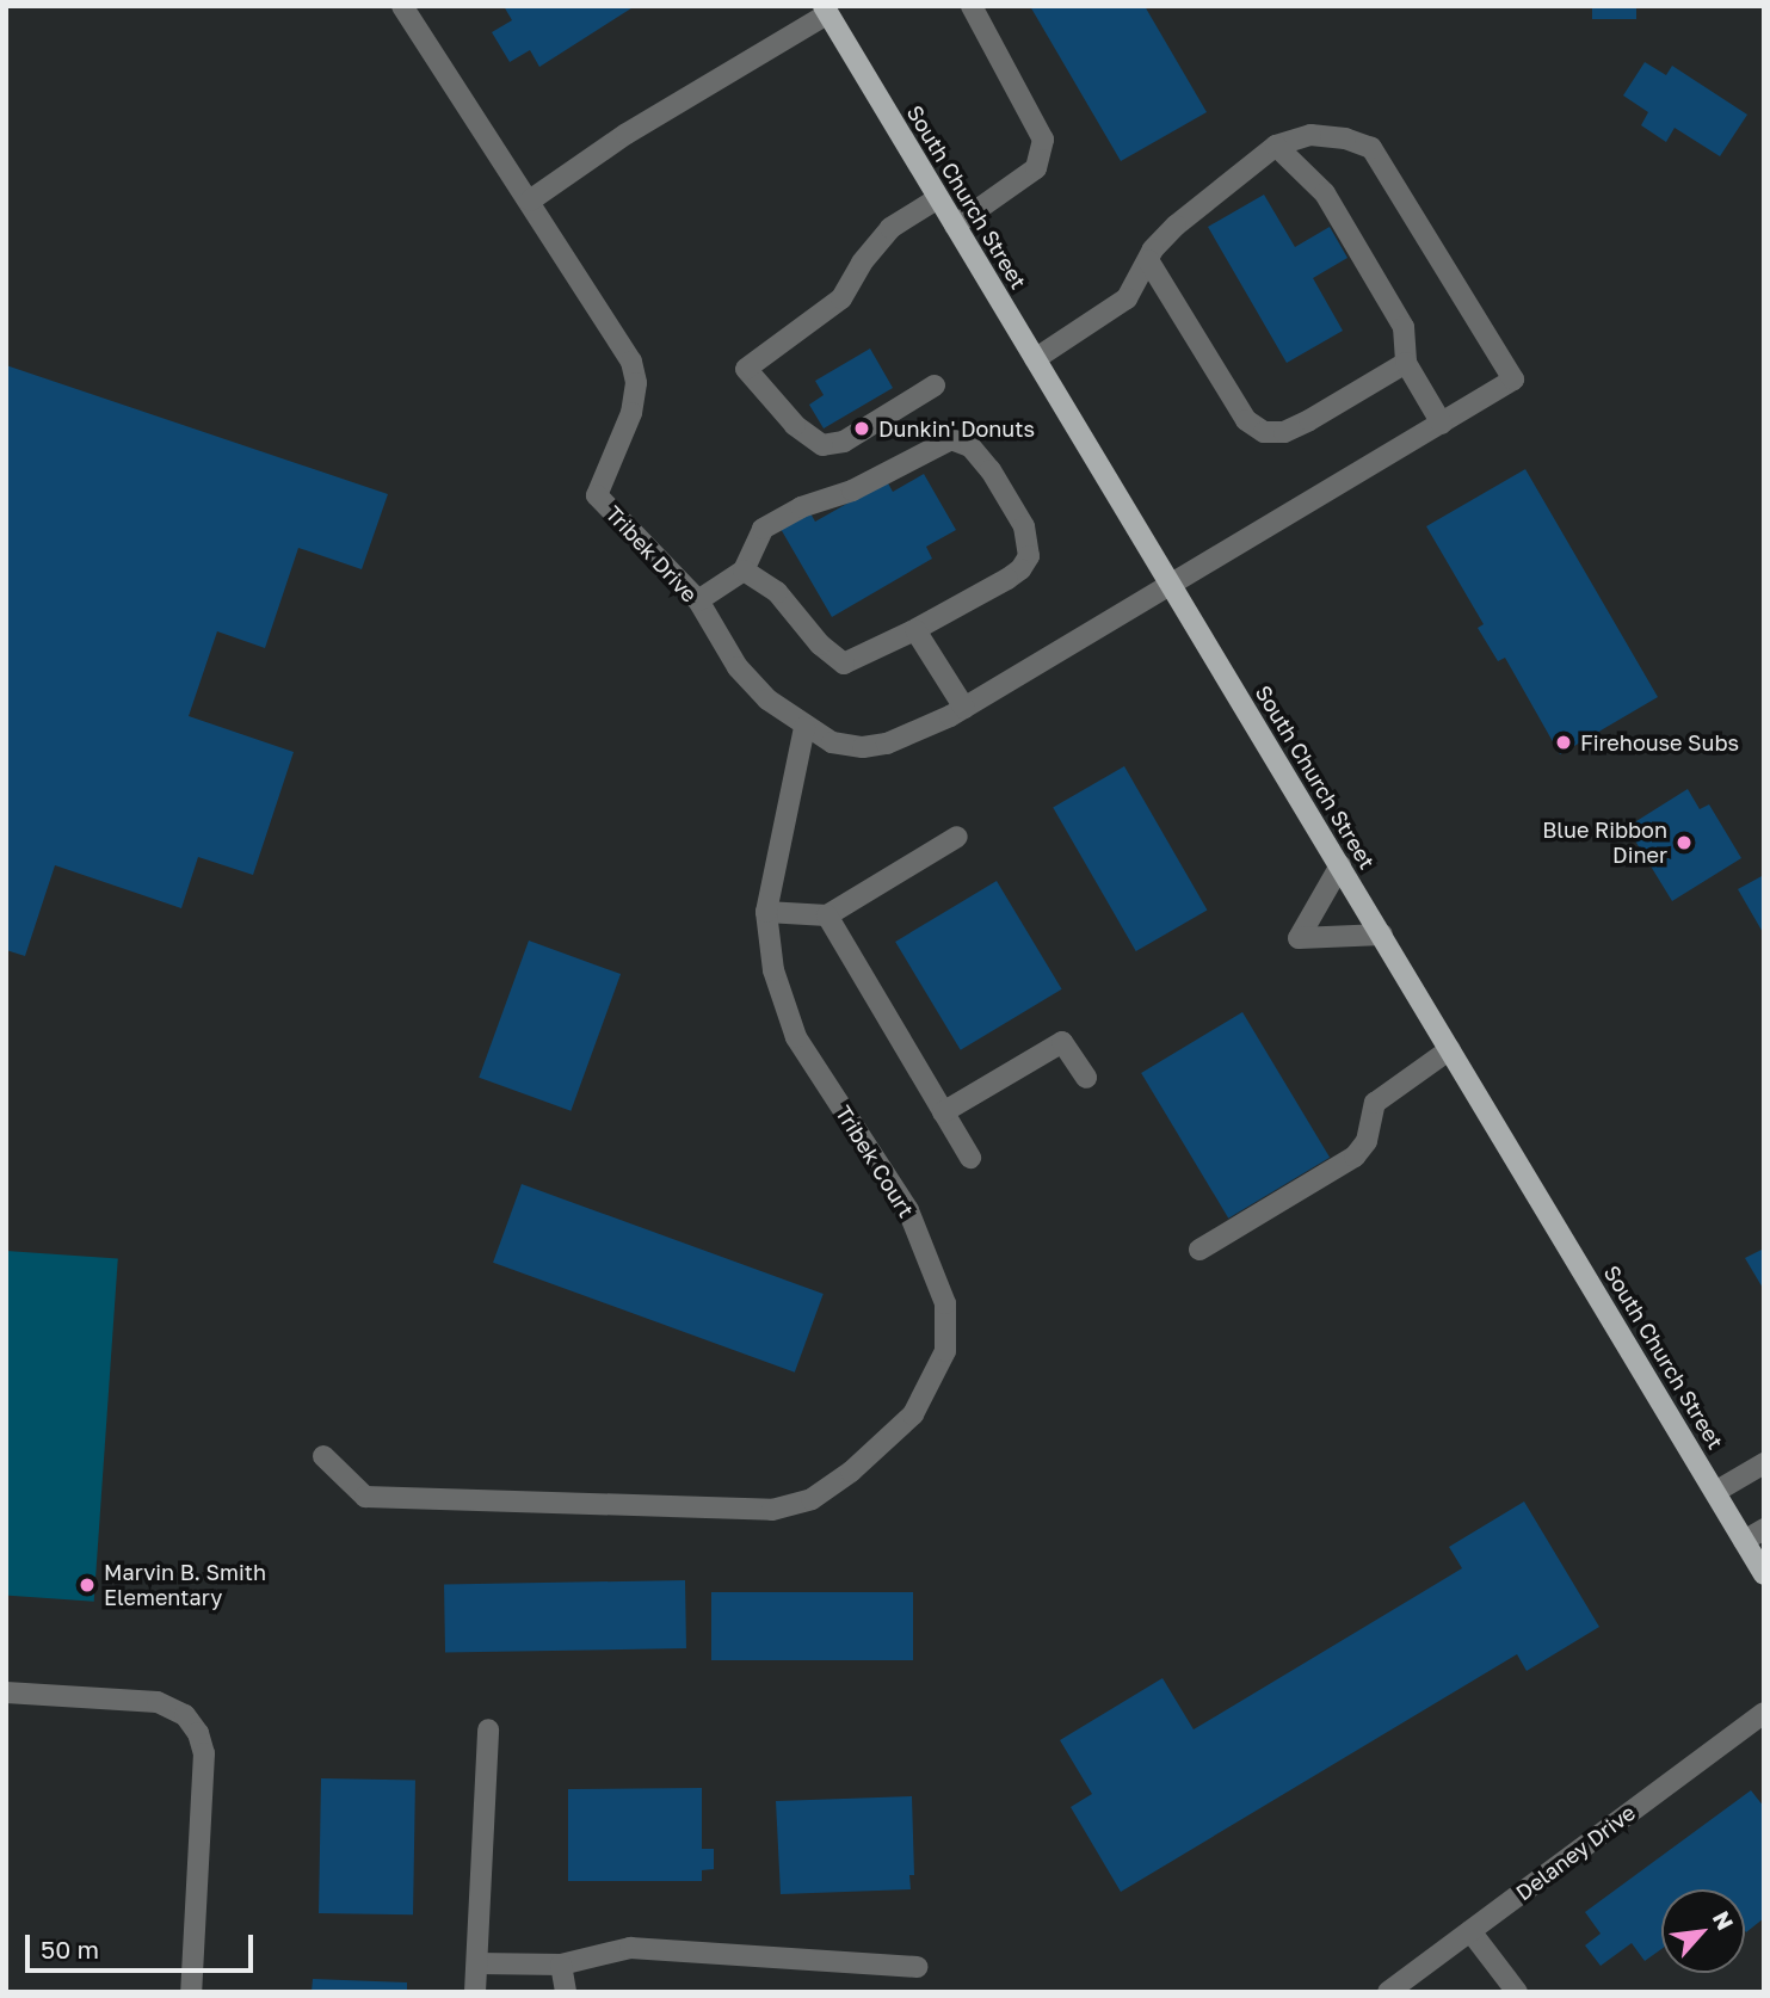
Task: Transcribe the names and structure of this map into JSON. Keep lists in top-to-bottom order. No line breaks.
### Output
{"streets":{"main road":["South Church Street"],"street":["Tribek Drive","Tribek Court","Delaney Drive"]},"crossings":[["South Church Street","Tribek Drive"],["Tribek Drive","Tribek Court"]],"places":["Dunkin' Donuts","Firehouse Subs","Blue Ribbon Diner","Marvin B. Smith Elementary"],"scale_bar":"50 m","north":"top right"}
